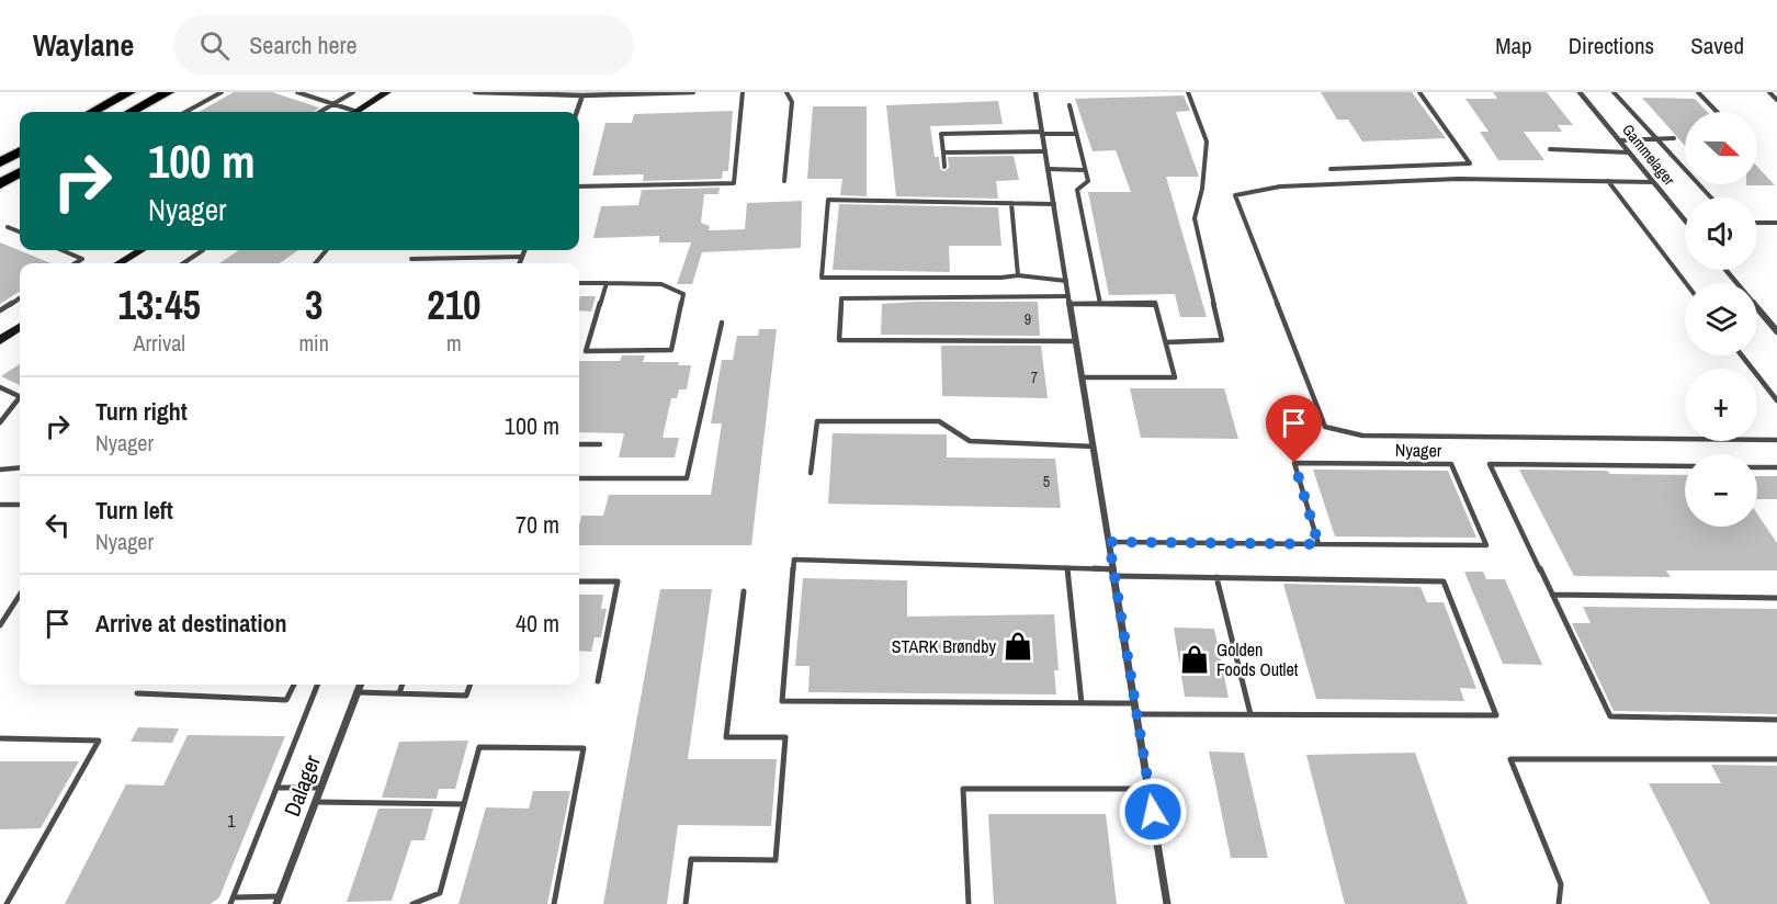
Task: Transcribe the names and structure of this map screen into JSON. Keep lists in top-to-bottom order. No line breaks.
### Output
{"streets":{"street":["Gammelager","Dalager"],"lane":["Nyager"]},"places":{"shop":["STARK Brøndby","Golden Foods Outlet"]},"house_numbers":["9","7","5","1"],"north":"right","page":{"header":"Waylane","search":"Search here","nav":["Map","Directions","Saved"],"map_buttons":["+","−"],"turn":["100 m","Nyager"],"eta":["13:45","Arrival","3","min","210","m"],"list":[{"name":"Turn right","note":"Nyager","value":"100 m"},{"name":"Turn left","note":"Nyager","value":"70 m"},{"name":"Arrive at destination","value":"40 m"}]}}
